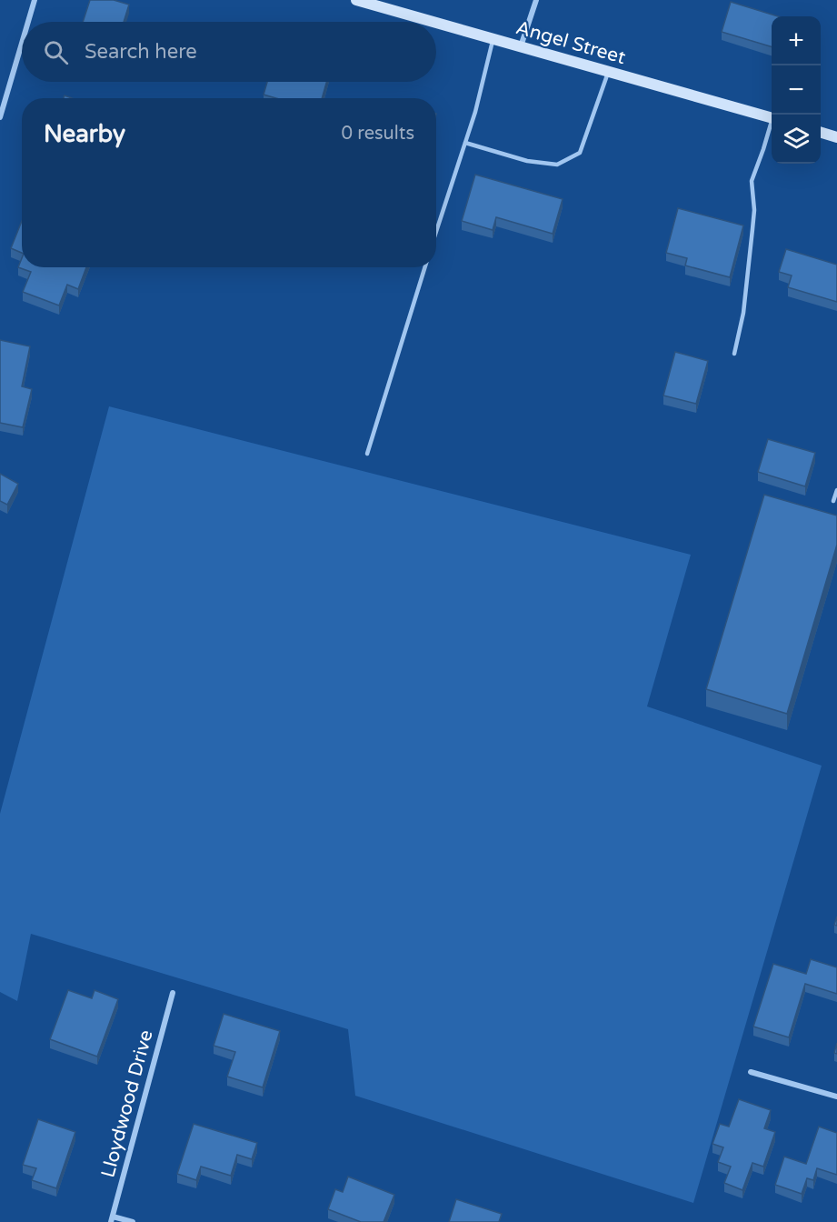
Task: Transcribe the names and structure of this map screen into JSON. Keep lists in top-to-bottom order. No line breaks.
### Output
{"streets":{"main road":["Angel Street"],"street":["Lloydwood Drive"]},"page":{"map_buttons":["+","−"],"search":"Search here","heading":["Nearby","0 results"]}}
